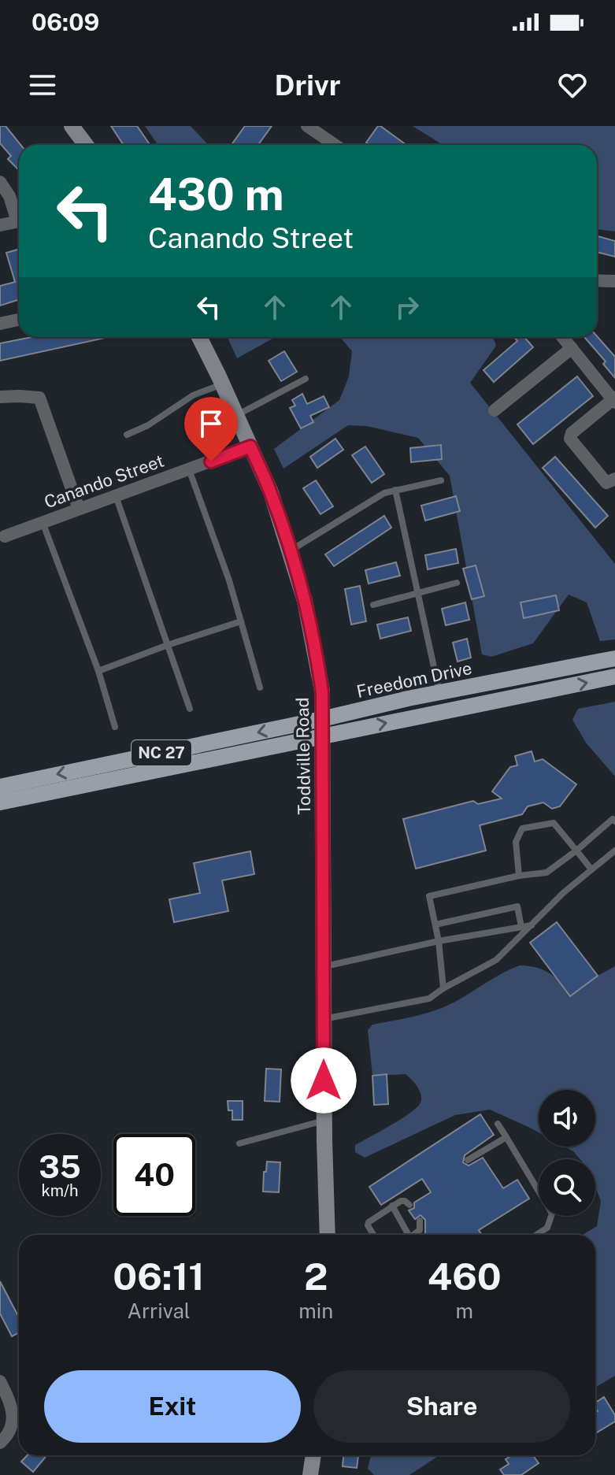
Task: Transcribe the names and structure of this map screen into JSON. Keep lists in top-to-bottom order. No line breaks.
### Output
{"streets":{"main road":["Freedom Drive","NC 27"],"street":["Canando Street","Toddville Road"]},"crossings":[["Canando Street","Toddville Road"],["Freedom Drive","Toddville Road"]],"page":{"status":"06:09","header":"Drivr","turn":["430 m","Canando Street"],"speed":"35 km/h","limit":"40","eta":["06:11","Arrival","2","min","460","m"],"buttons":["Exit","Share"]}}
